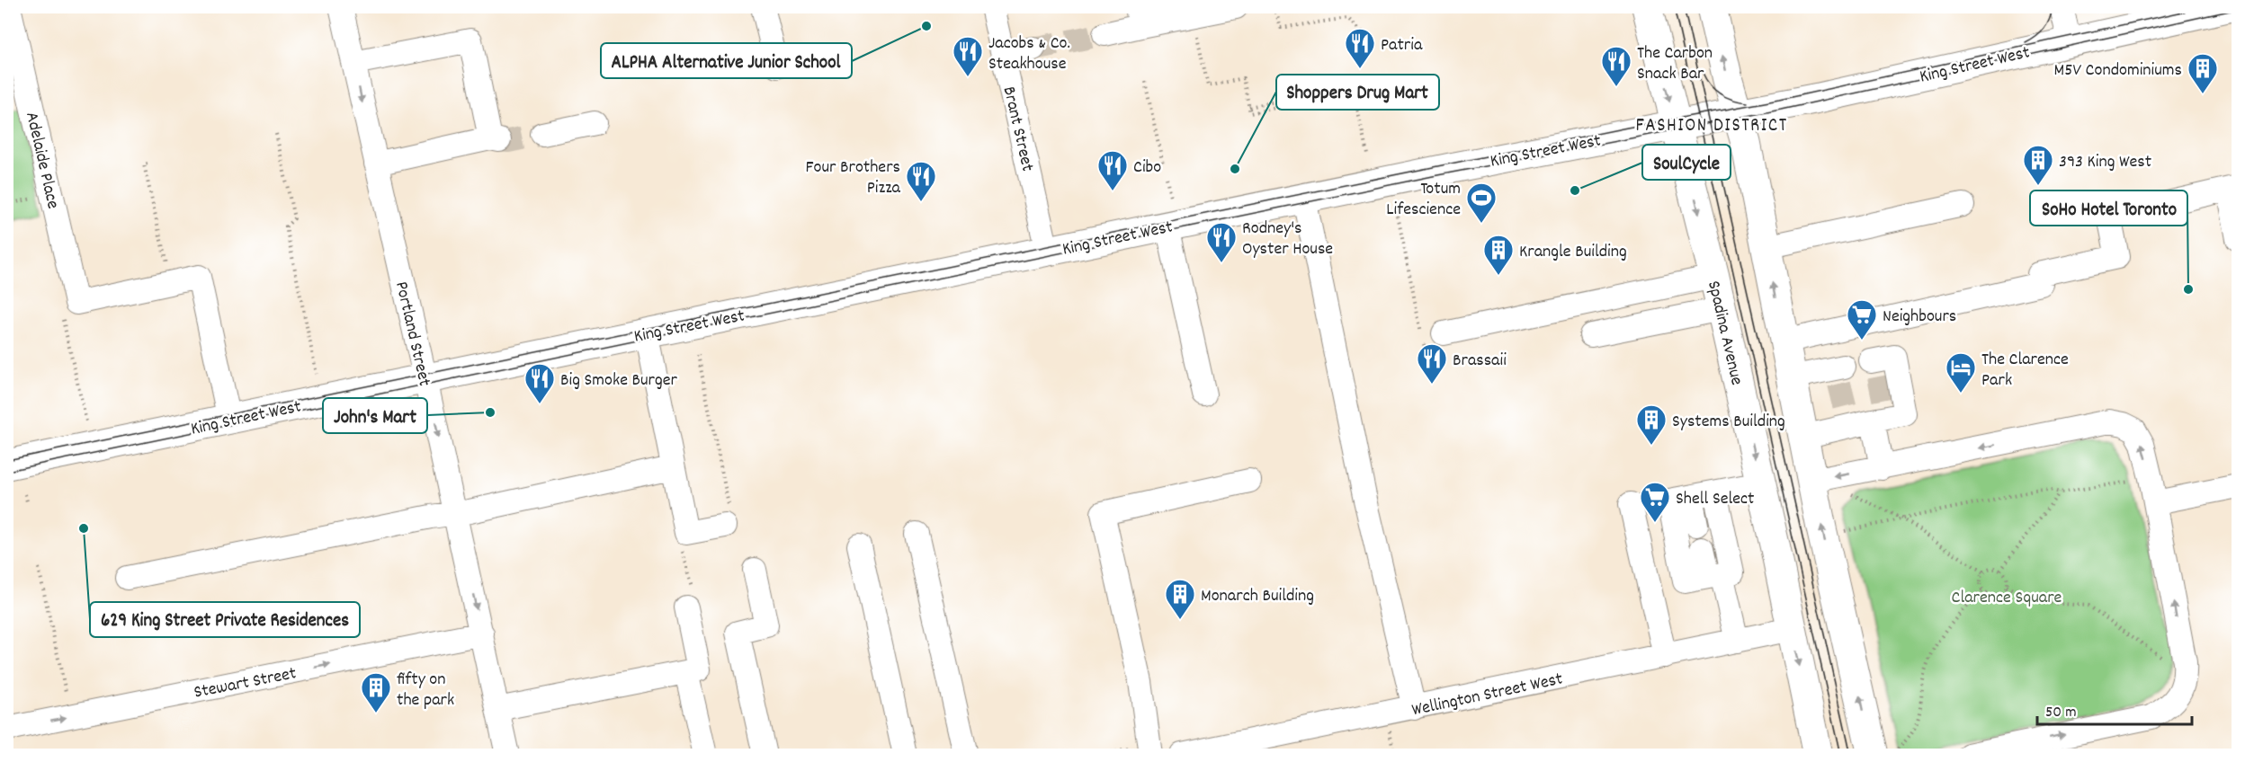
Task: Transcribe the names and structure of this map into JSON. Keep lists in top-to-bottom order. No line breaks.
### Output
{"streets":{"main road":["King Street West","Spadina Avenue"],"street":["Brant Street","Adelaide Place","Portland Street","Stewart Street","Wellington Street West"]},"crossings":[["King Street West","Brant Street"],["King Street West","Spadina Avenue"],["King Street West","Portland Street"],["Spadina Avenue","Wellington Street West"],["Portland Street","Stewart Street"]],"one_way":["Portland Street"],"districts":["FASHION DISTRICT"],"parks":["Clarence Square"],"places":{"other":["ALPHA Alternative Junior School","Shoppers Drug Mart","SoulCycle","SoHo Hotel Toronto","John's Mart","629 King Street Private Residences"],"restaurant":["Patria","Jacobs & Co. Steakhouse","The Carbon Snack Bar","Cibo","Four Brothers Pizza","Rodney's Oyster House","Brassaii","Big Smoke Burger"],"building":["M5V Condominiums","393 King West","Krangle Building","Systems Building","Monarch Building","fifty on the park"],"sports":["Totum Lifescience"],"supermarket":["Neighbours","Shell Select"],"hotel":["The Clarence Park"]},"scale_bar":"50 m"}
